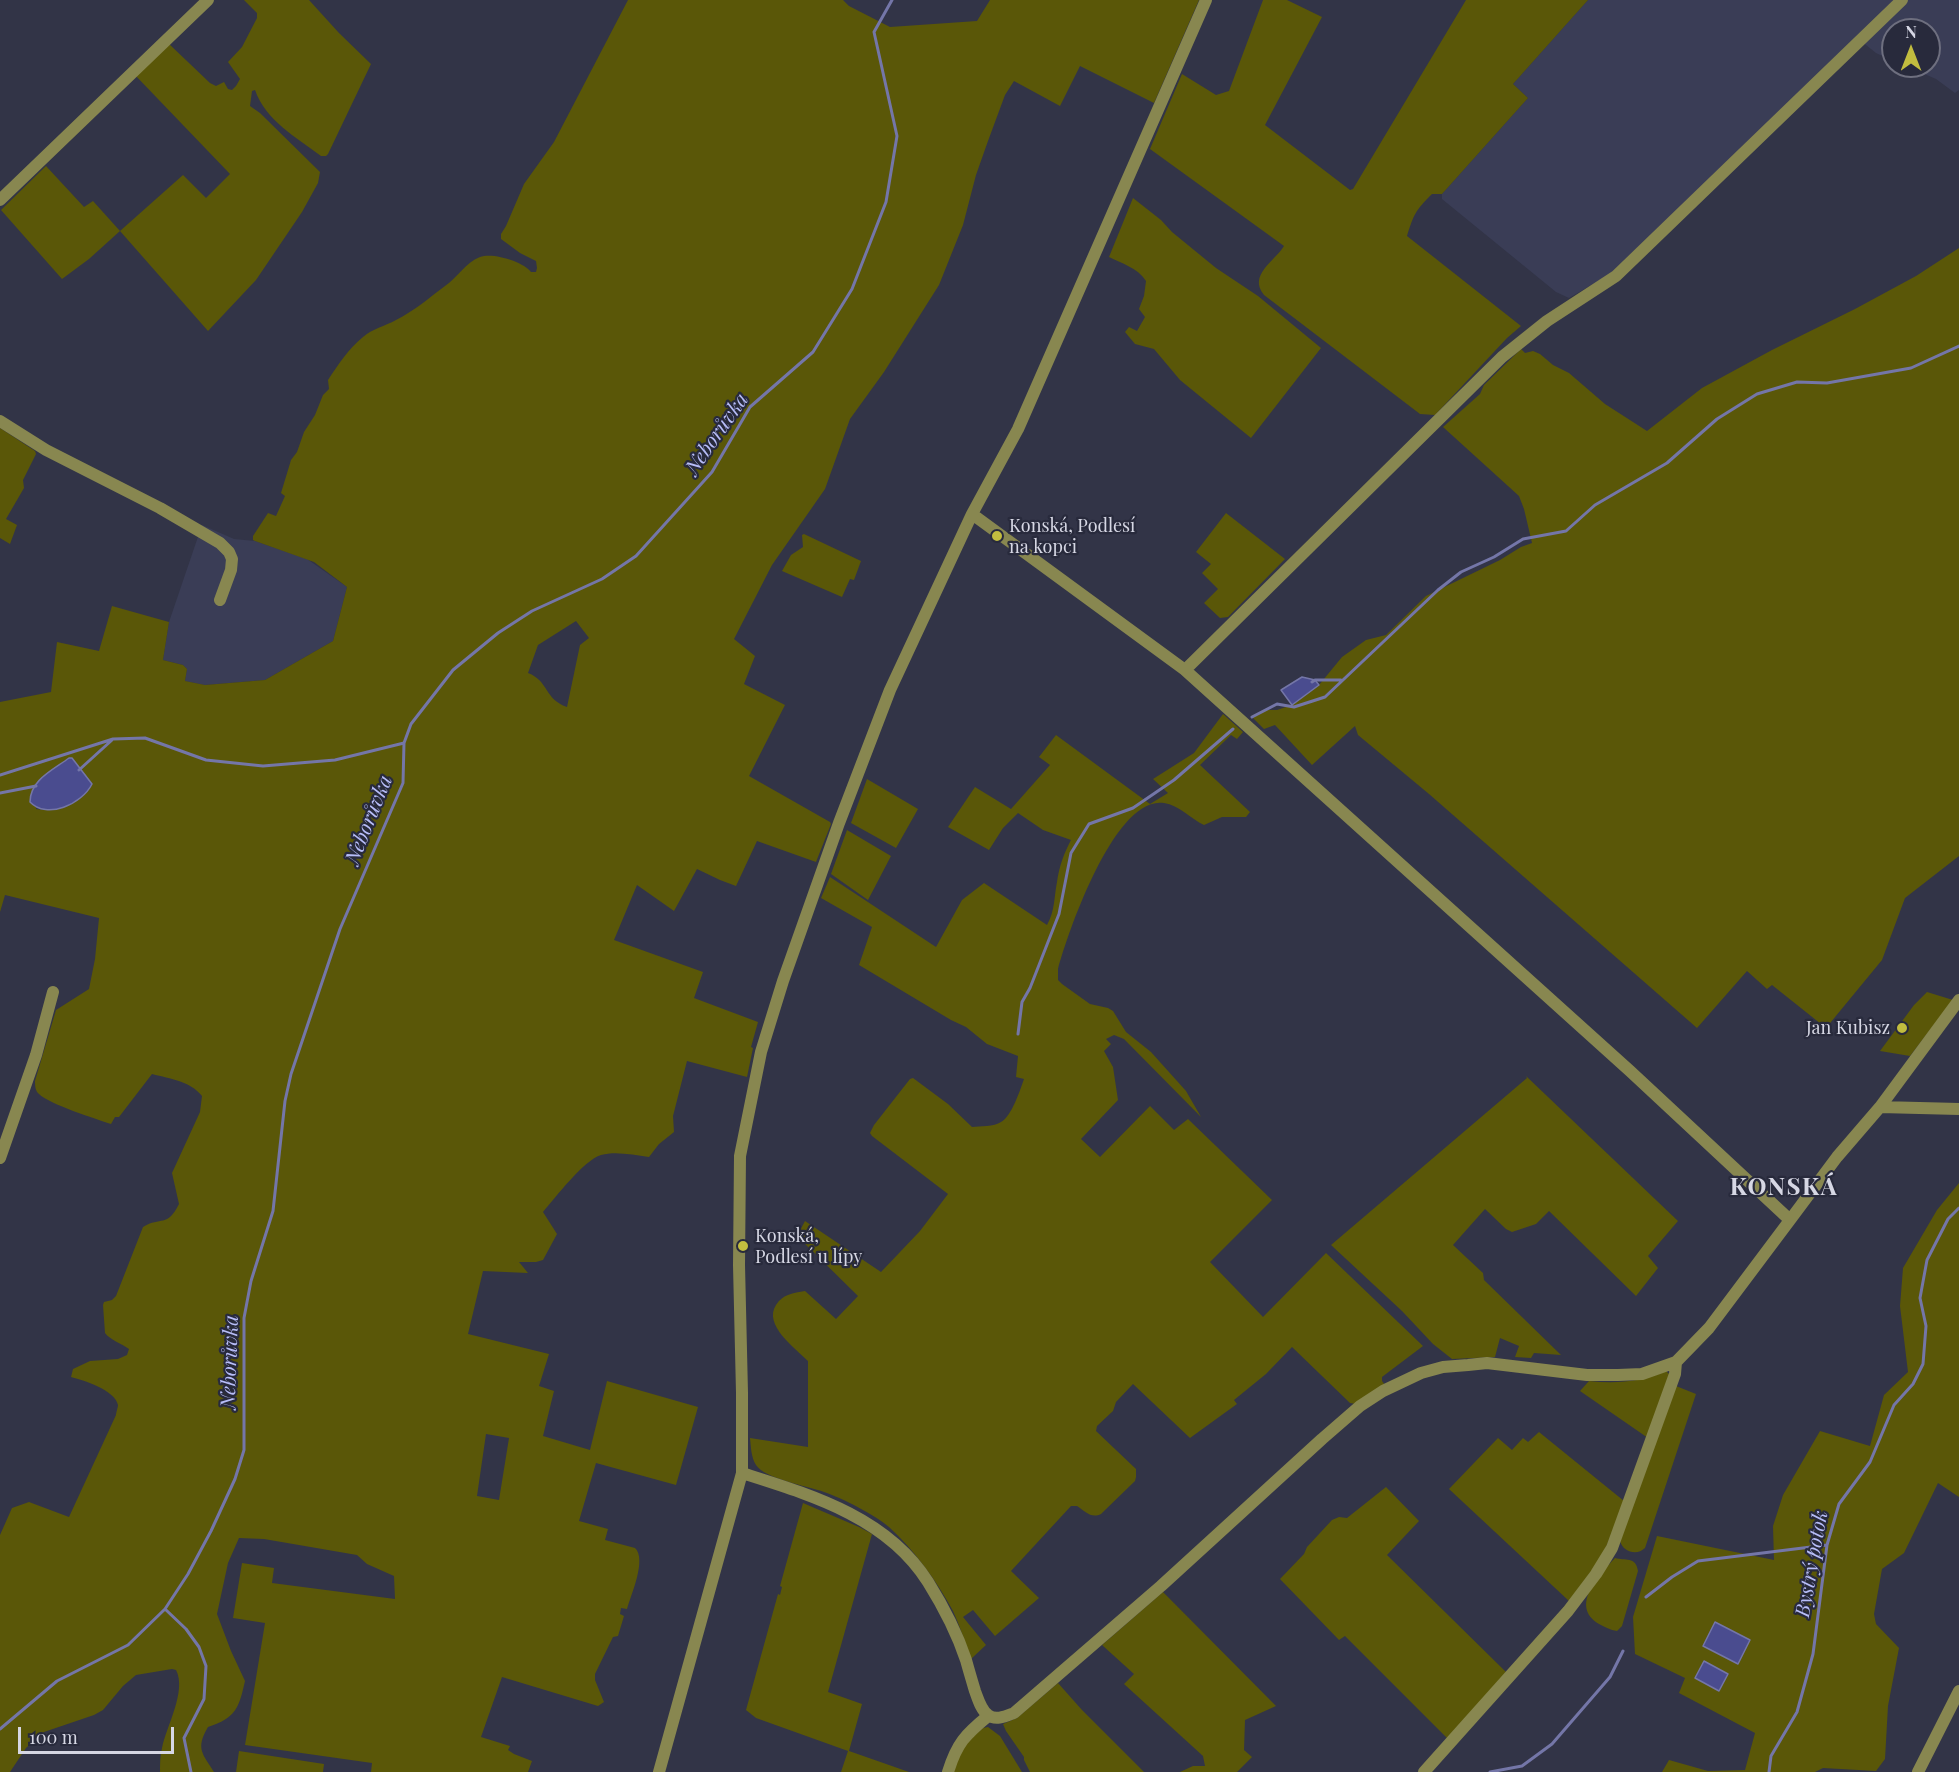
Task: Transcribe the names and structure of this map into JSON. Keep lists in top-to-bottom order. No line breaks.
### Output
{"districts":["KONSKÁ"],"water":["Neborůvka","Bystrý potok"],"places":["Konská, Podlesí na kopci","Jan Kubisz","Konská, Podlesí u lípy"],"scale_bar":"100 m","north":"top"}
